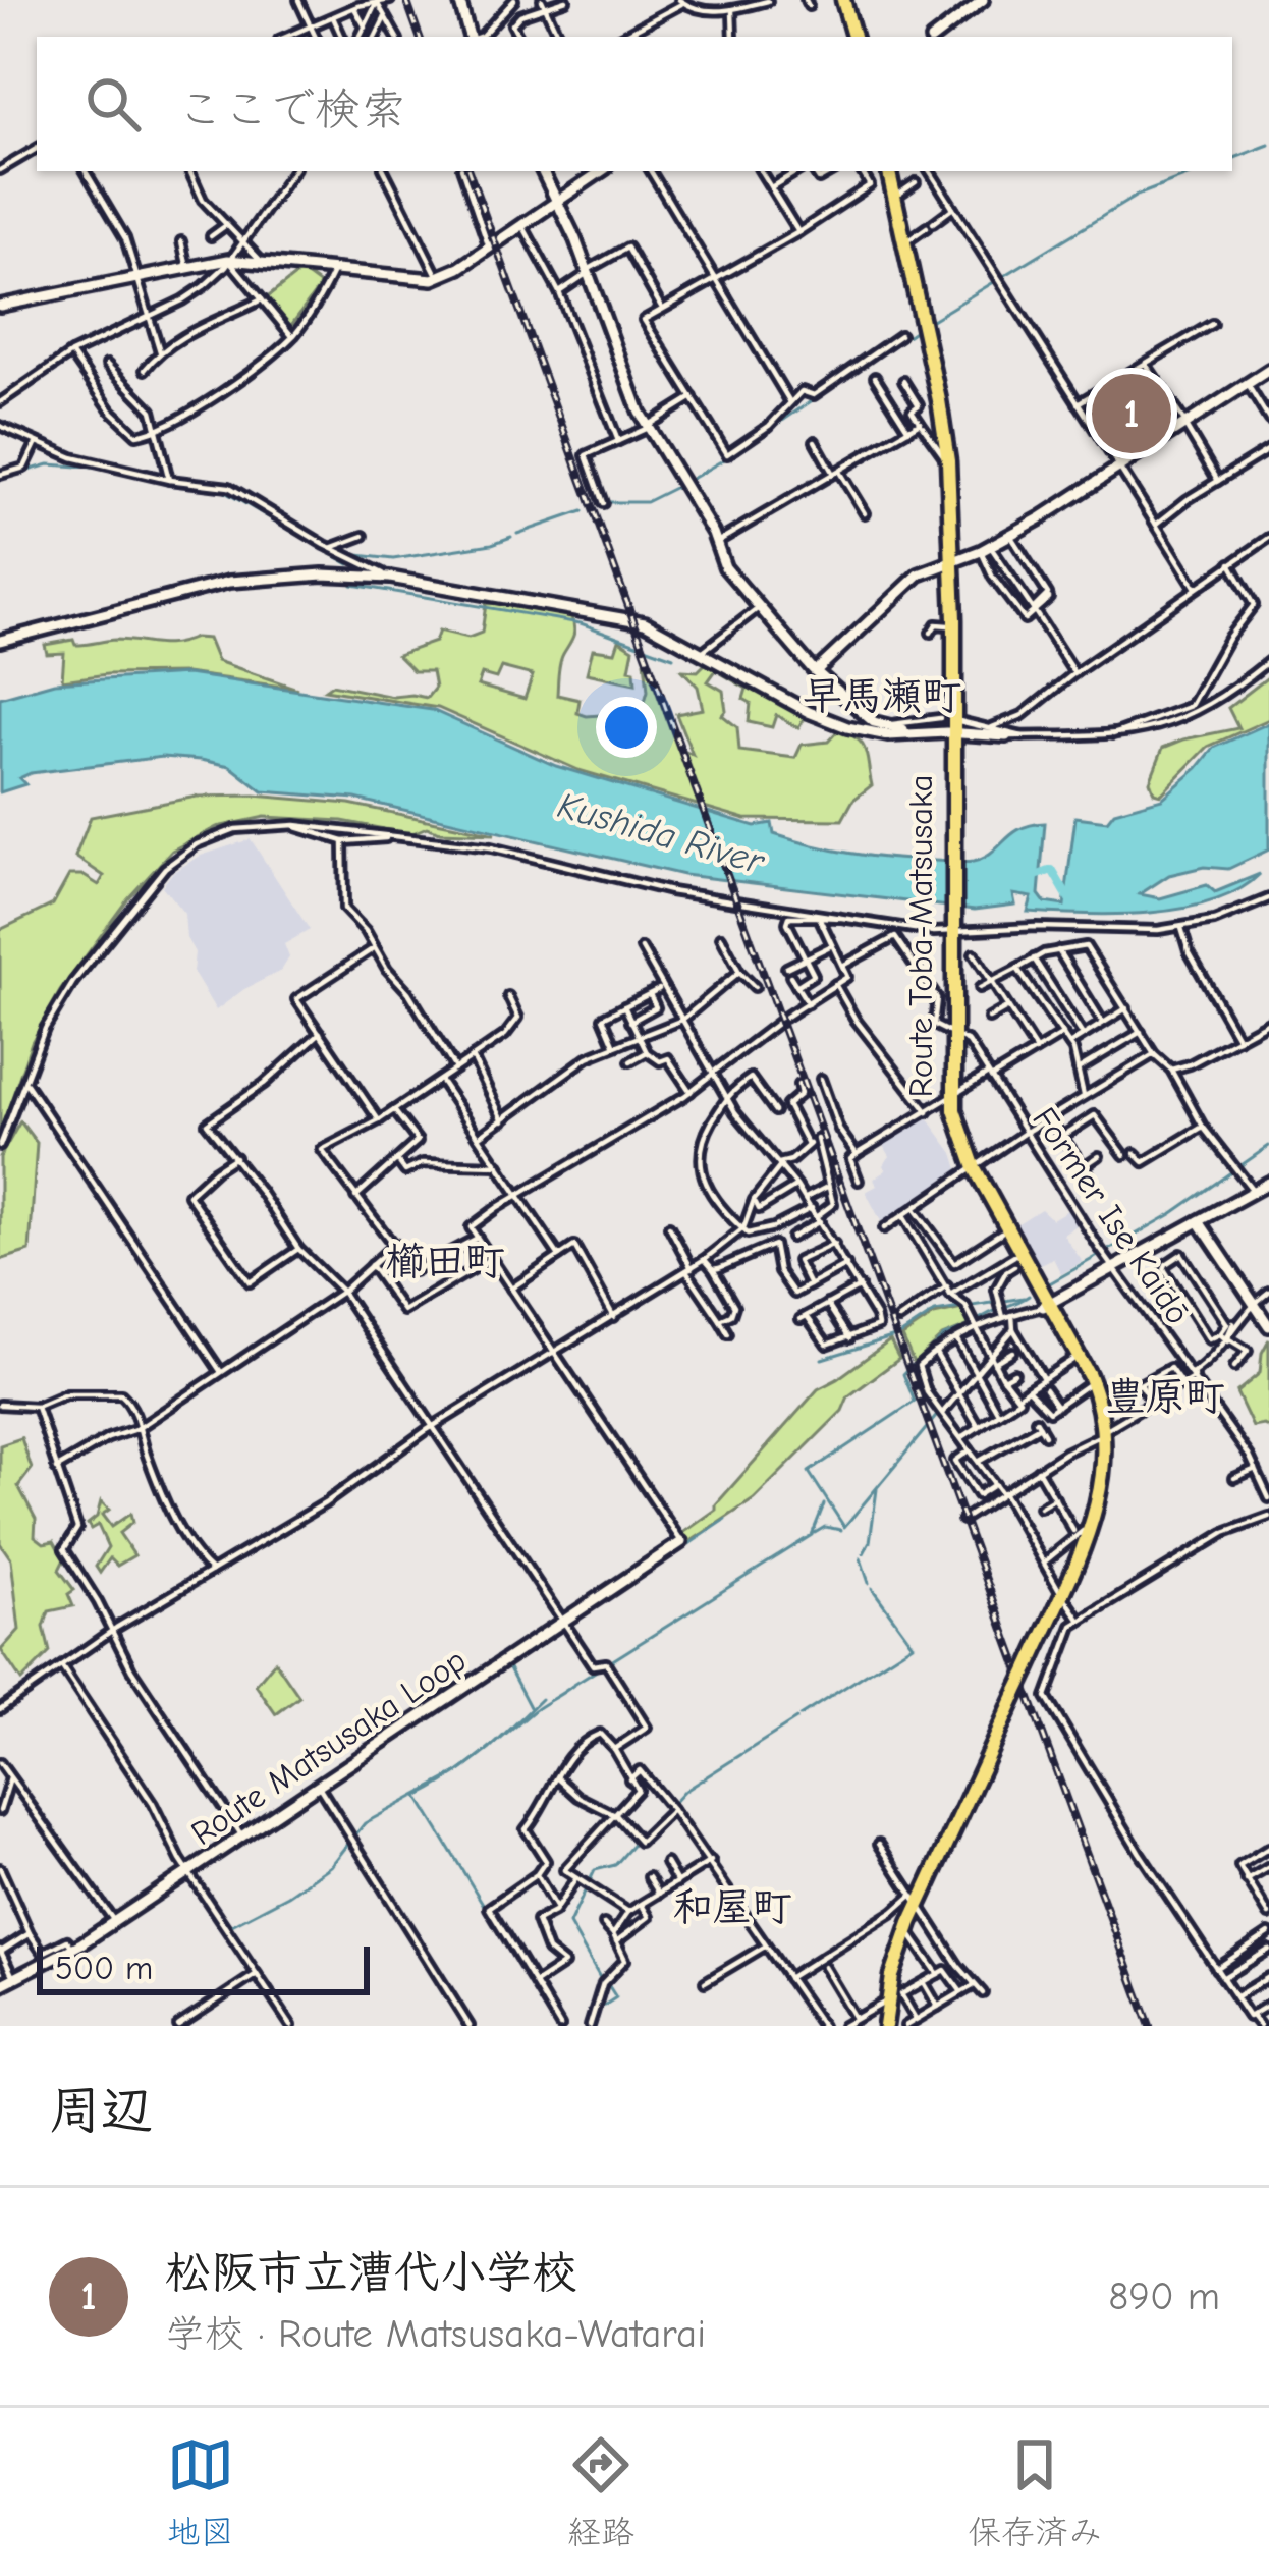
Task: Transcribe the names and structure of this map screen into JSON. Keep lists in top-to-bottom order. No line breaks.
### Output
{"streets":{"main road":["Route Toba-Matsusaka","Route Matsusaka Loop"],"street":["Former Ise Kaidō"]},"crossings":[["Route Toba-Matsusaka","Former Ise Kaidō"]],"districts":["早馬瀬町","櫛田町","豊原町","和屋町"],"water":["Kushida River"],"scale_bar":"500 m","page":{"search":"ここで検索","pins":"1","scale":"500 m","heading":"周辺","list":[{"mark":"1","name":"松阪市立漕代小学校","note":"学校 · Route Matsusaka-Watarai","value":"890 m"}],"nav":["地図","経路","保存済み"]}}
